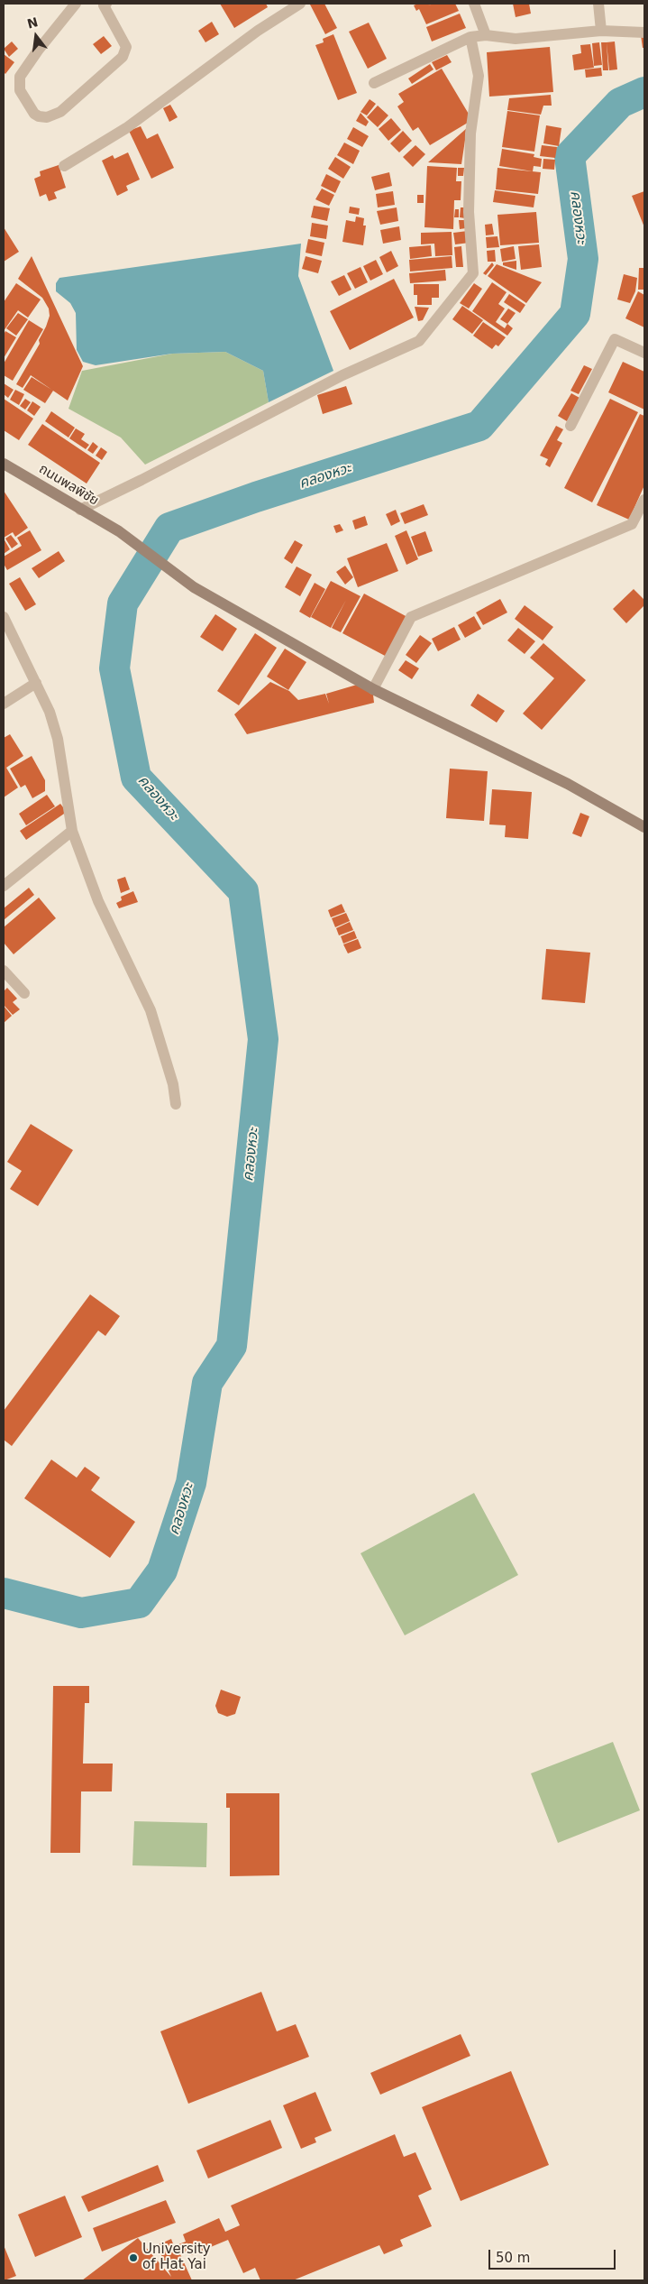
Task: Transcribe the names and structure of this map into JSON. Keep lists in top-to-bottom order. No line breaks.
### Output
{"streets":{"street":["ถนนพลพิชัย"]},"water":["คลองหวะ"],"places":["University of Hat Yai"],"scale_bar":"50 m","north":"top"}
